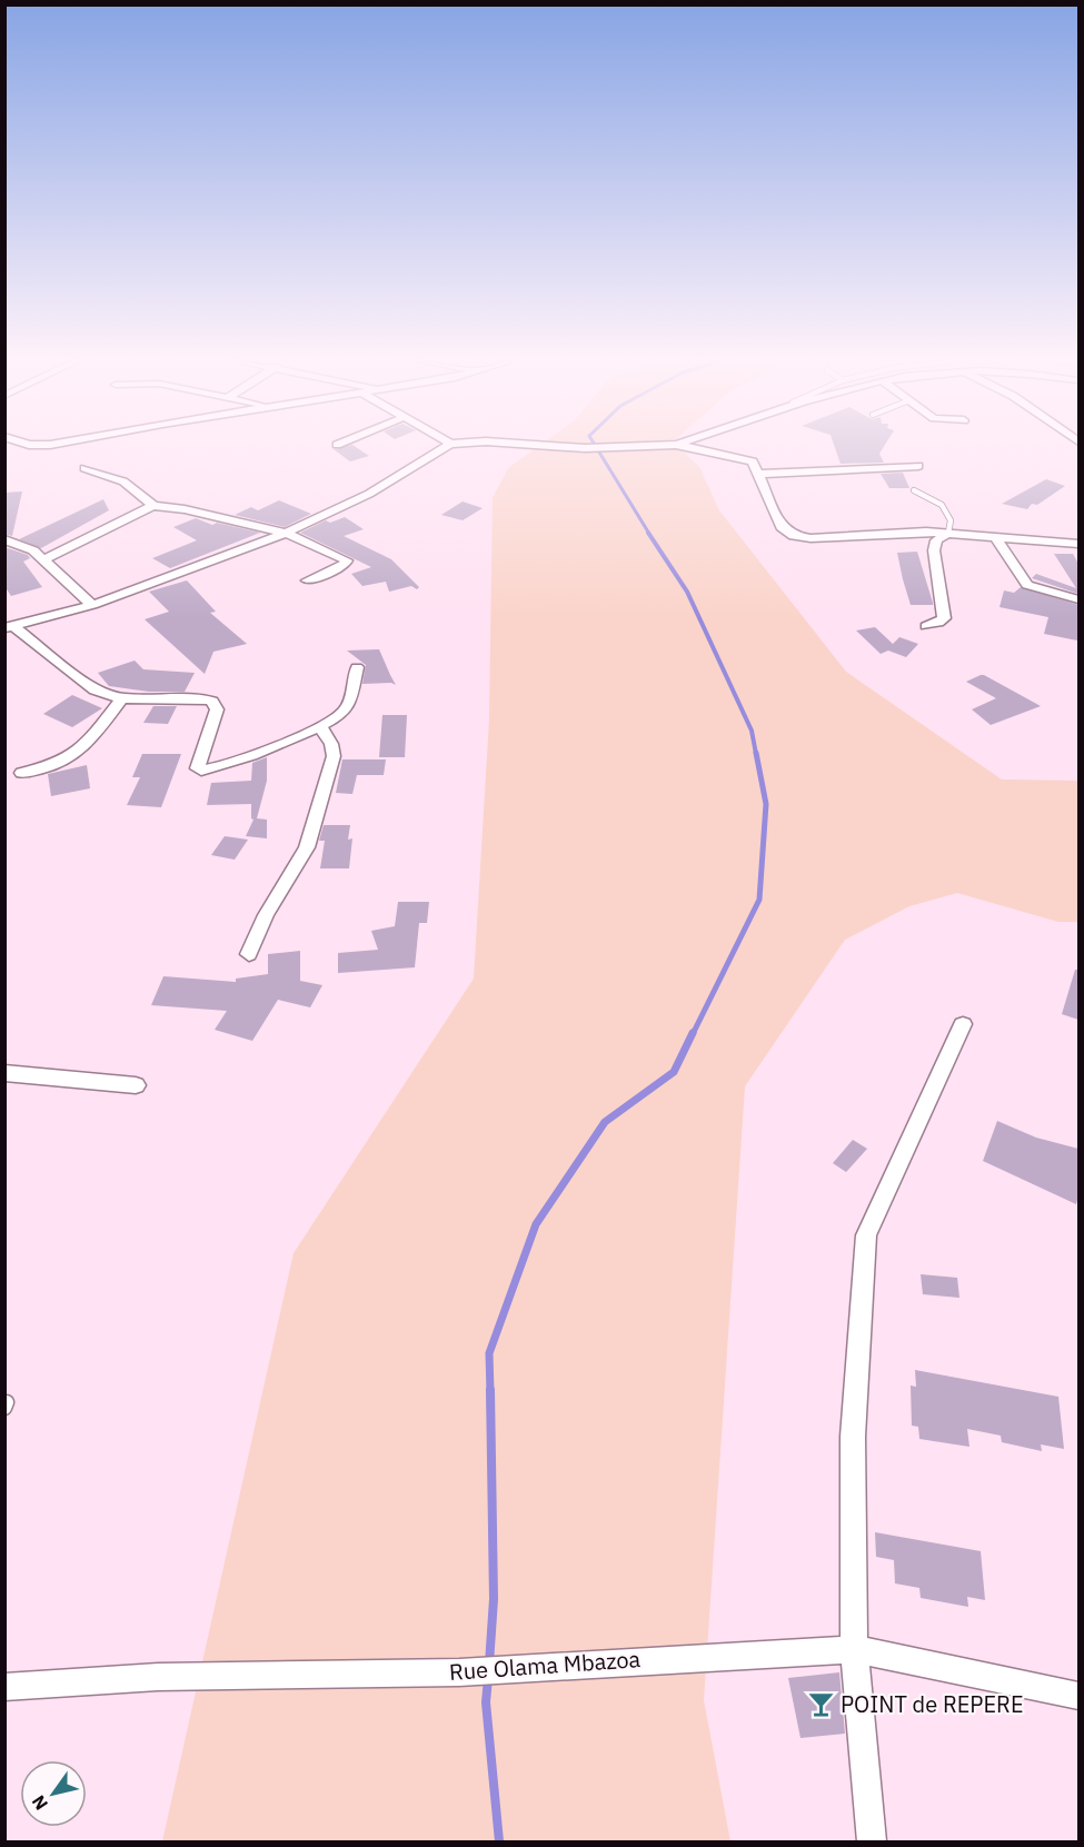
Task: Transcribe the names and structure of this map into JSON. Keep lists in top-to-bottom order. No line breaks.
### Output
{"streets":{"street":["Rue Olama Mbazoa"]},"places":{"bar":["POINT de REPERE"]},"north":"bottom left"}
